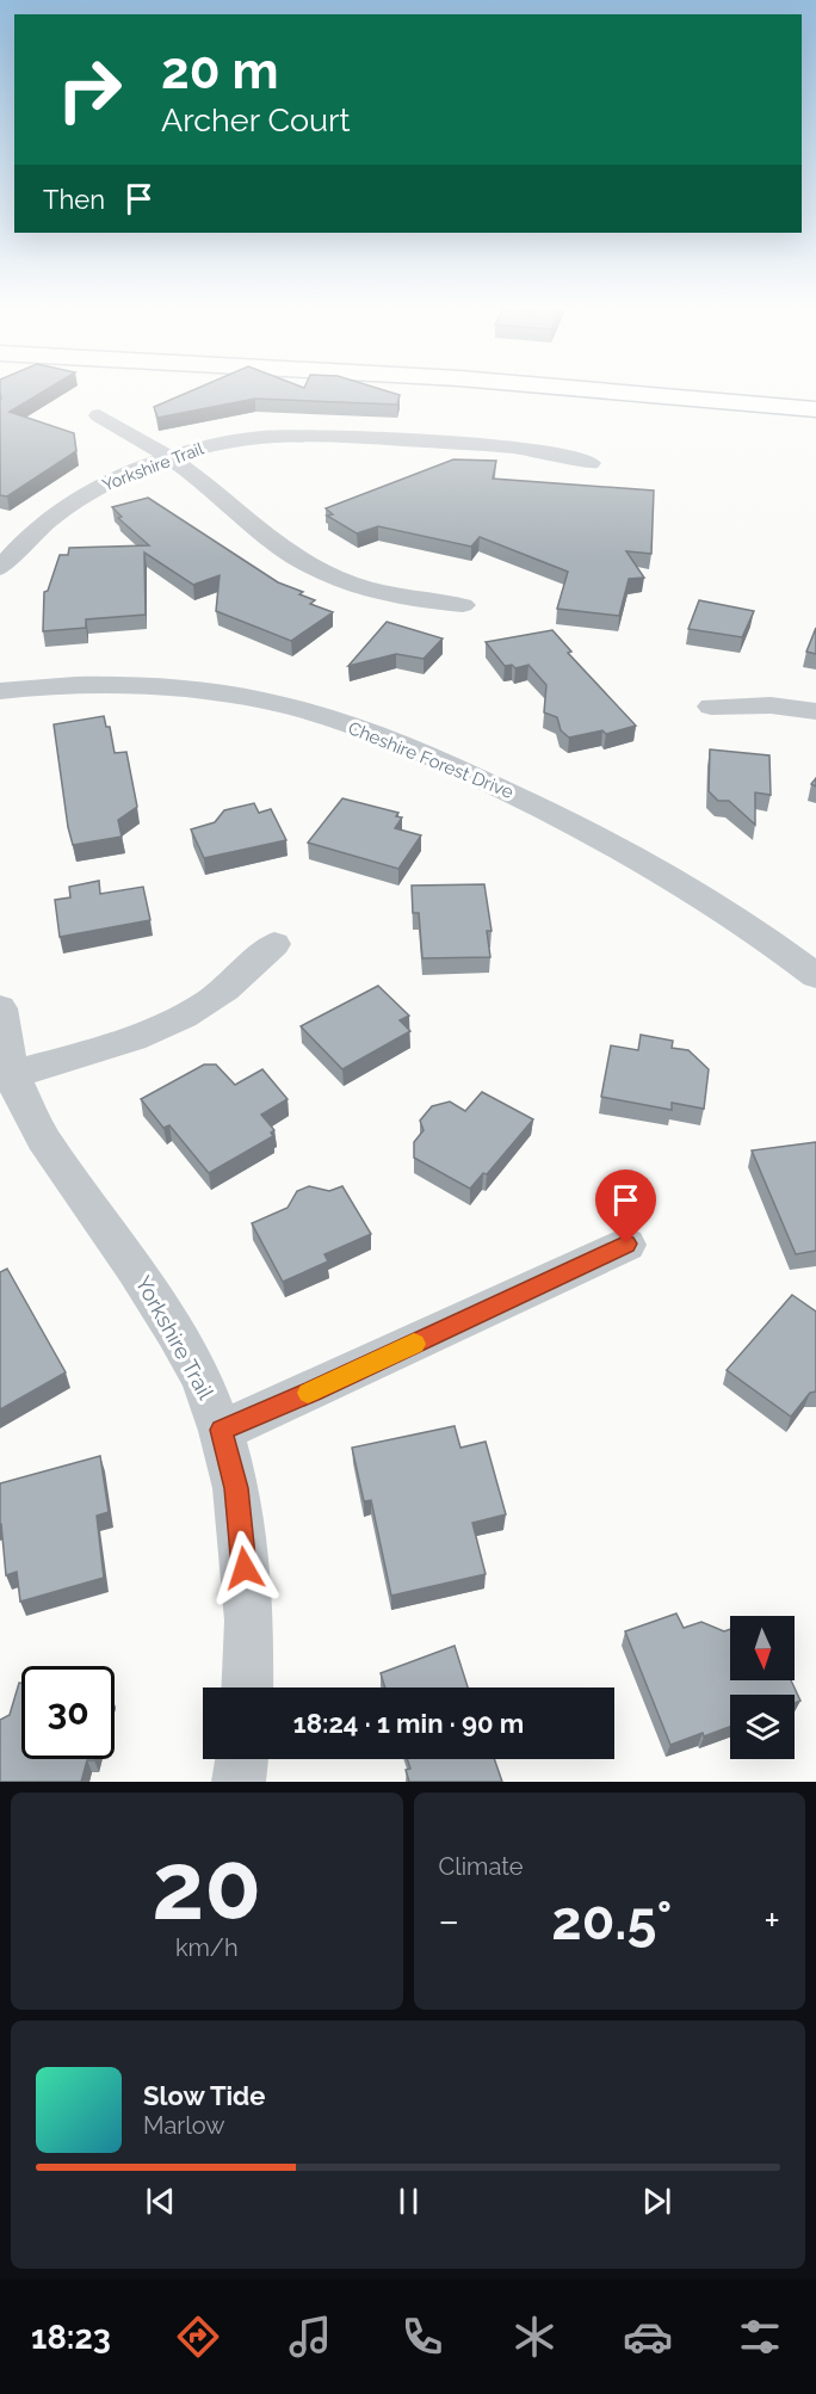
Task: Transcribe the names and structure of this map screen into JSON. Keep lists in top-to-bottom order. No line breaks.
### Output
{"streets":{"street":["Yorkshire Trail","Cheshire Forest Drive"]},"north":"bottom","page":{"turn":["20 m","Archer Court"],"then":"Then","limit":"30","trip":"18:24 · 1 min · 90 m","tile":[["20","km/h"],"Climate"],"heat":["−","20.5°","+"],"song":["Slow Tide","Marlow"],"tabs":"18:23"}}
